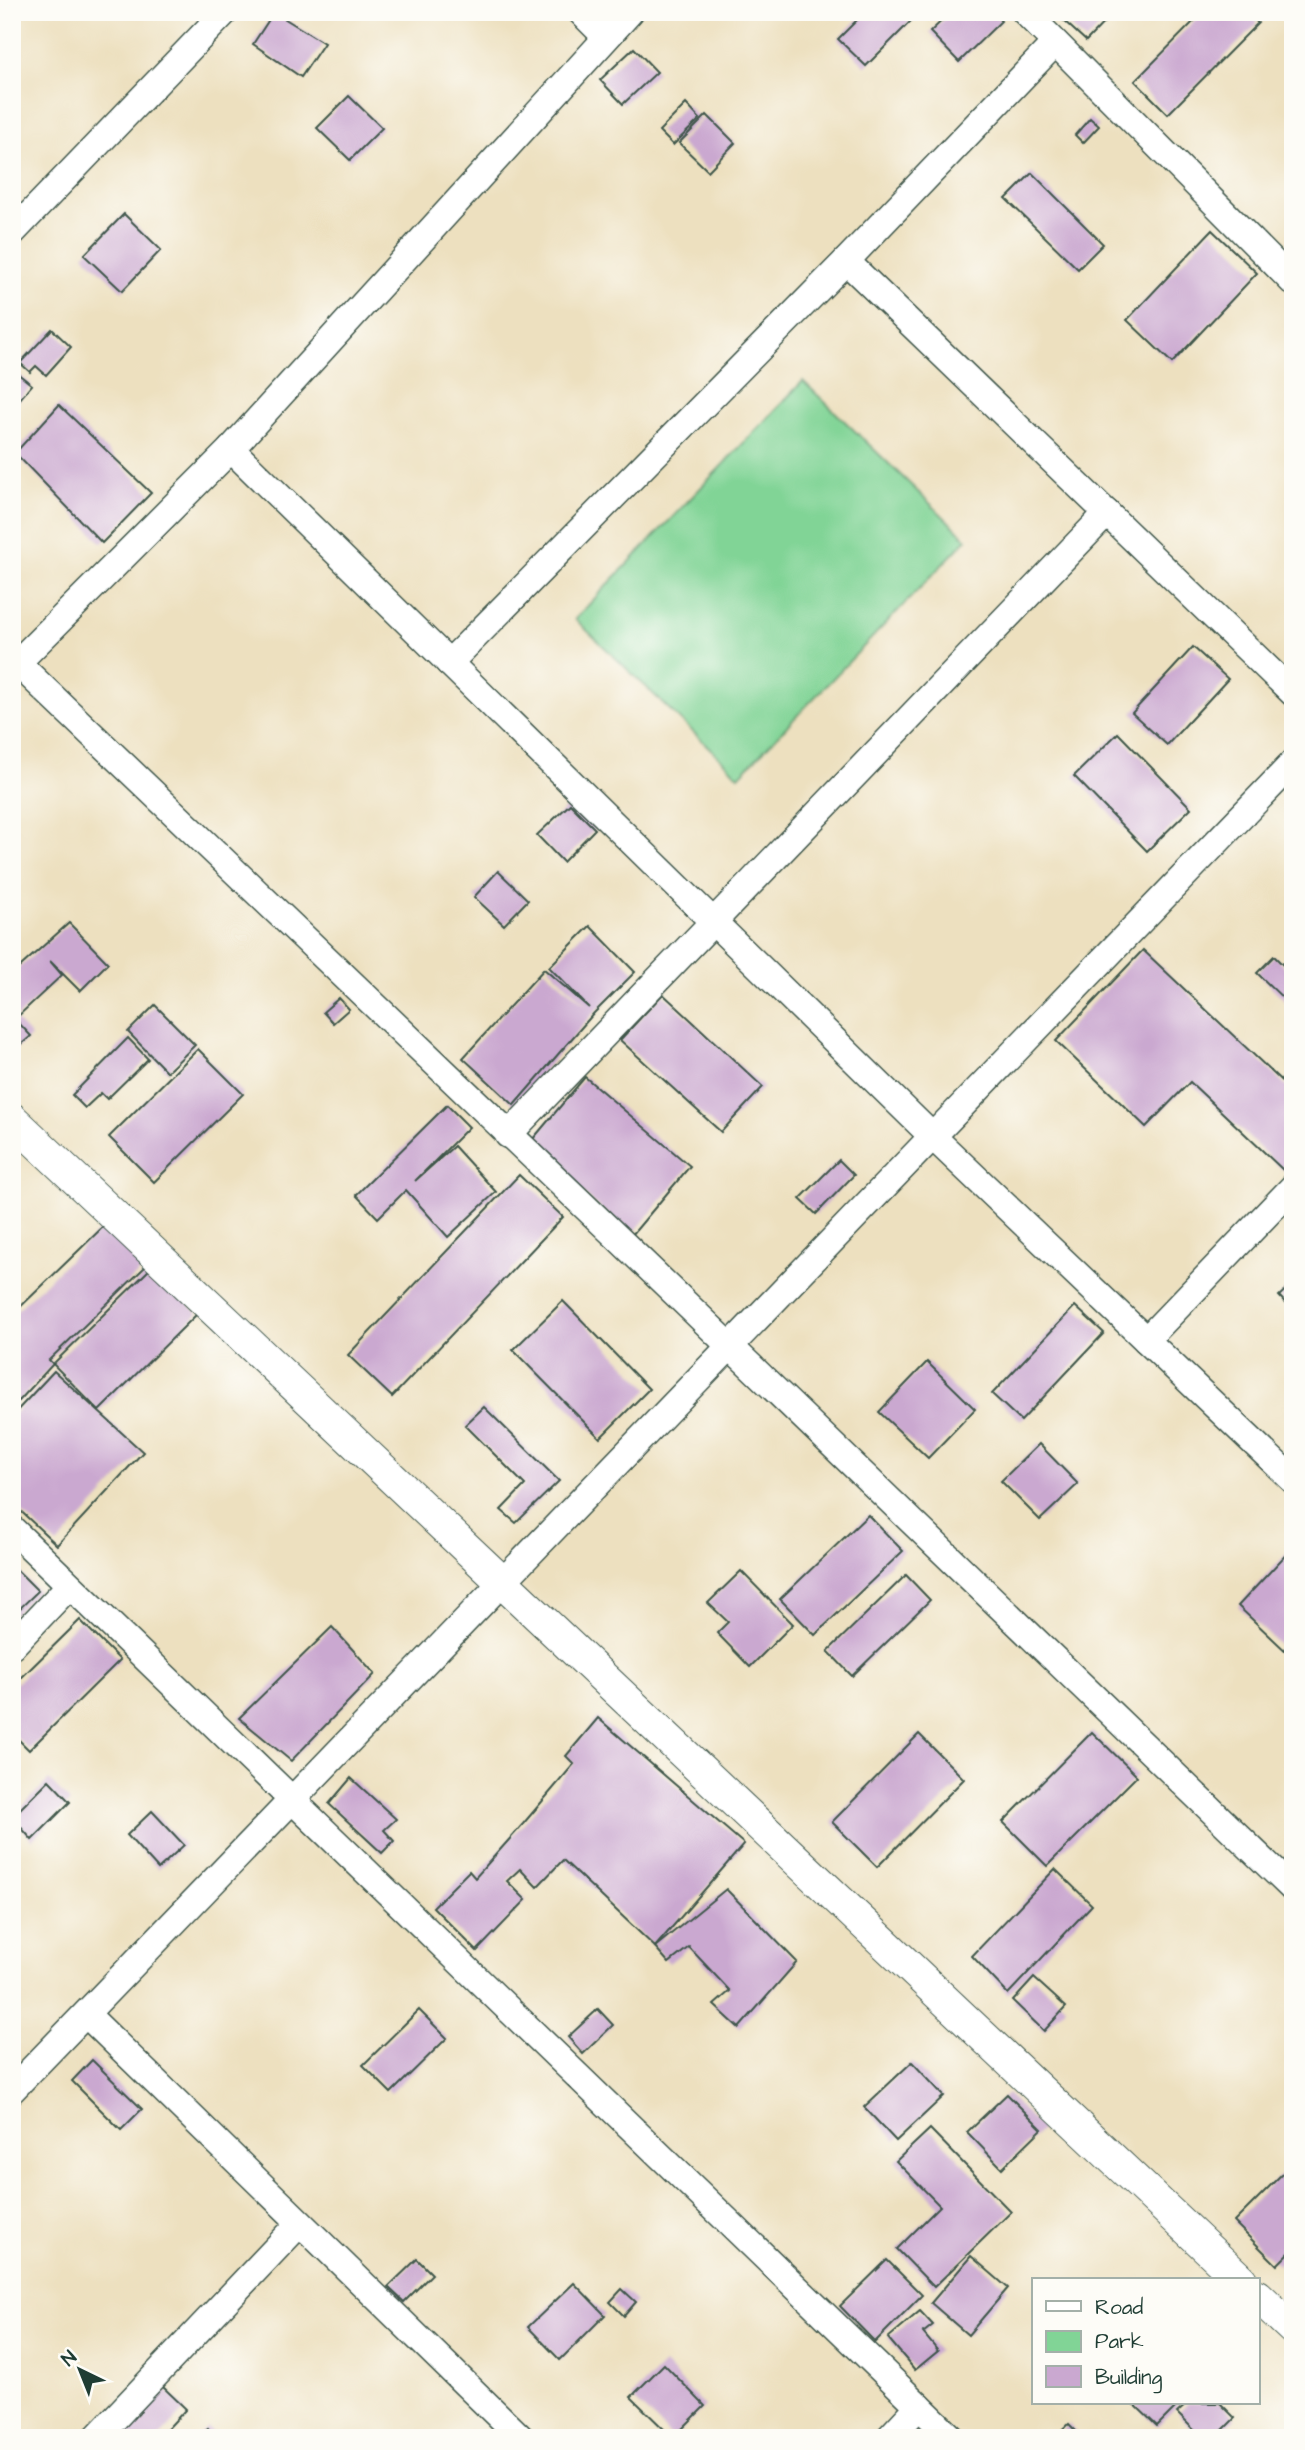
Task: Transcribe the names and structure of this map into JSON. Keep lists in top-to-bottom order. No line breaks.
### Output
{"legend":["Road","Park","Building"],"north":"top left"}
